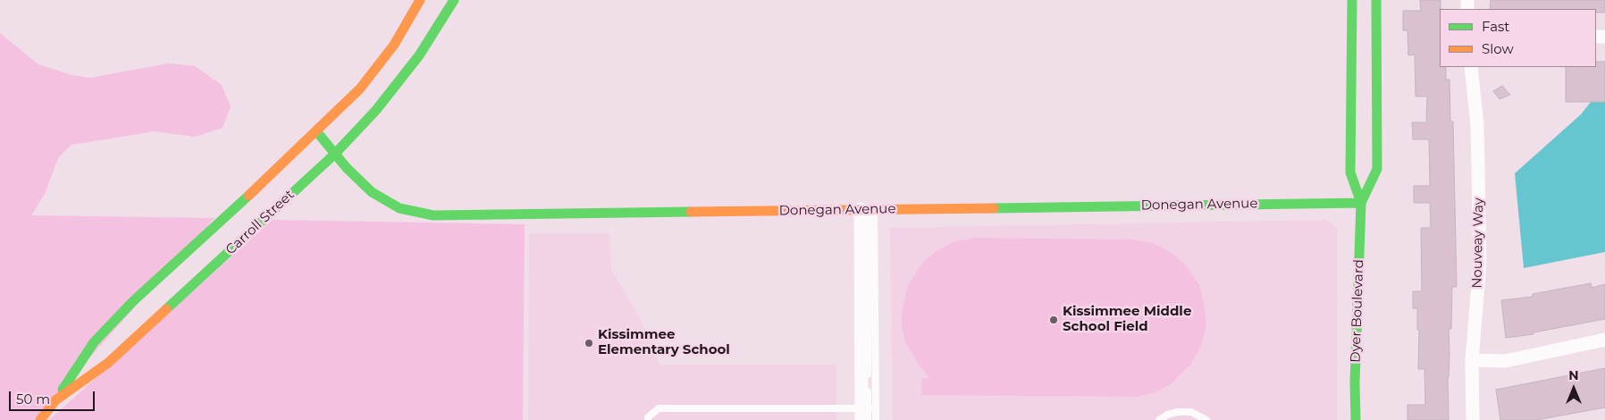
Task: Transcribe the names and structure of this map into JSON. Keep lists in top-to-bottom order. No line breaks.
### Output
{"streets":{"main road":["Donegan Avenue","Carroll Street","Dyer Boulevard"],"street":["Nouveay Way"]},"crossings":[["Donegan Avenue","Carroll Street"],["Donegan Avenue","Dyer Boulevard"]],"places":["Kissimmee Middle School Field","Kissimmee Elementary School"],"legend":["Fast","Slow"],"scale_bar":"50 m","north":"top"}
